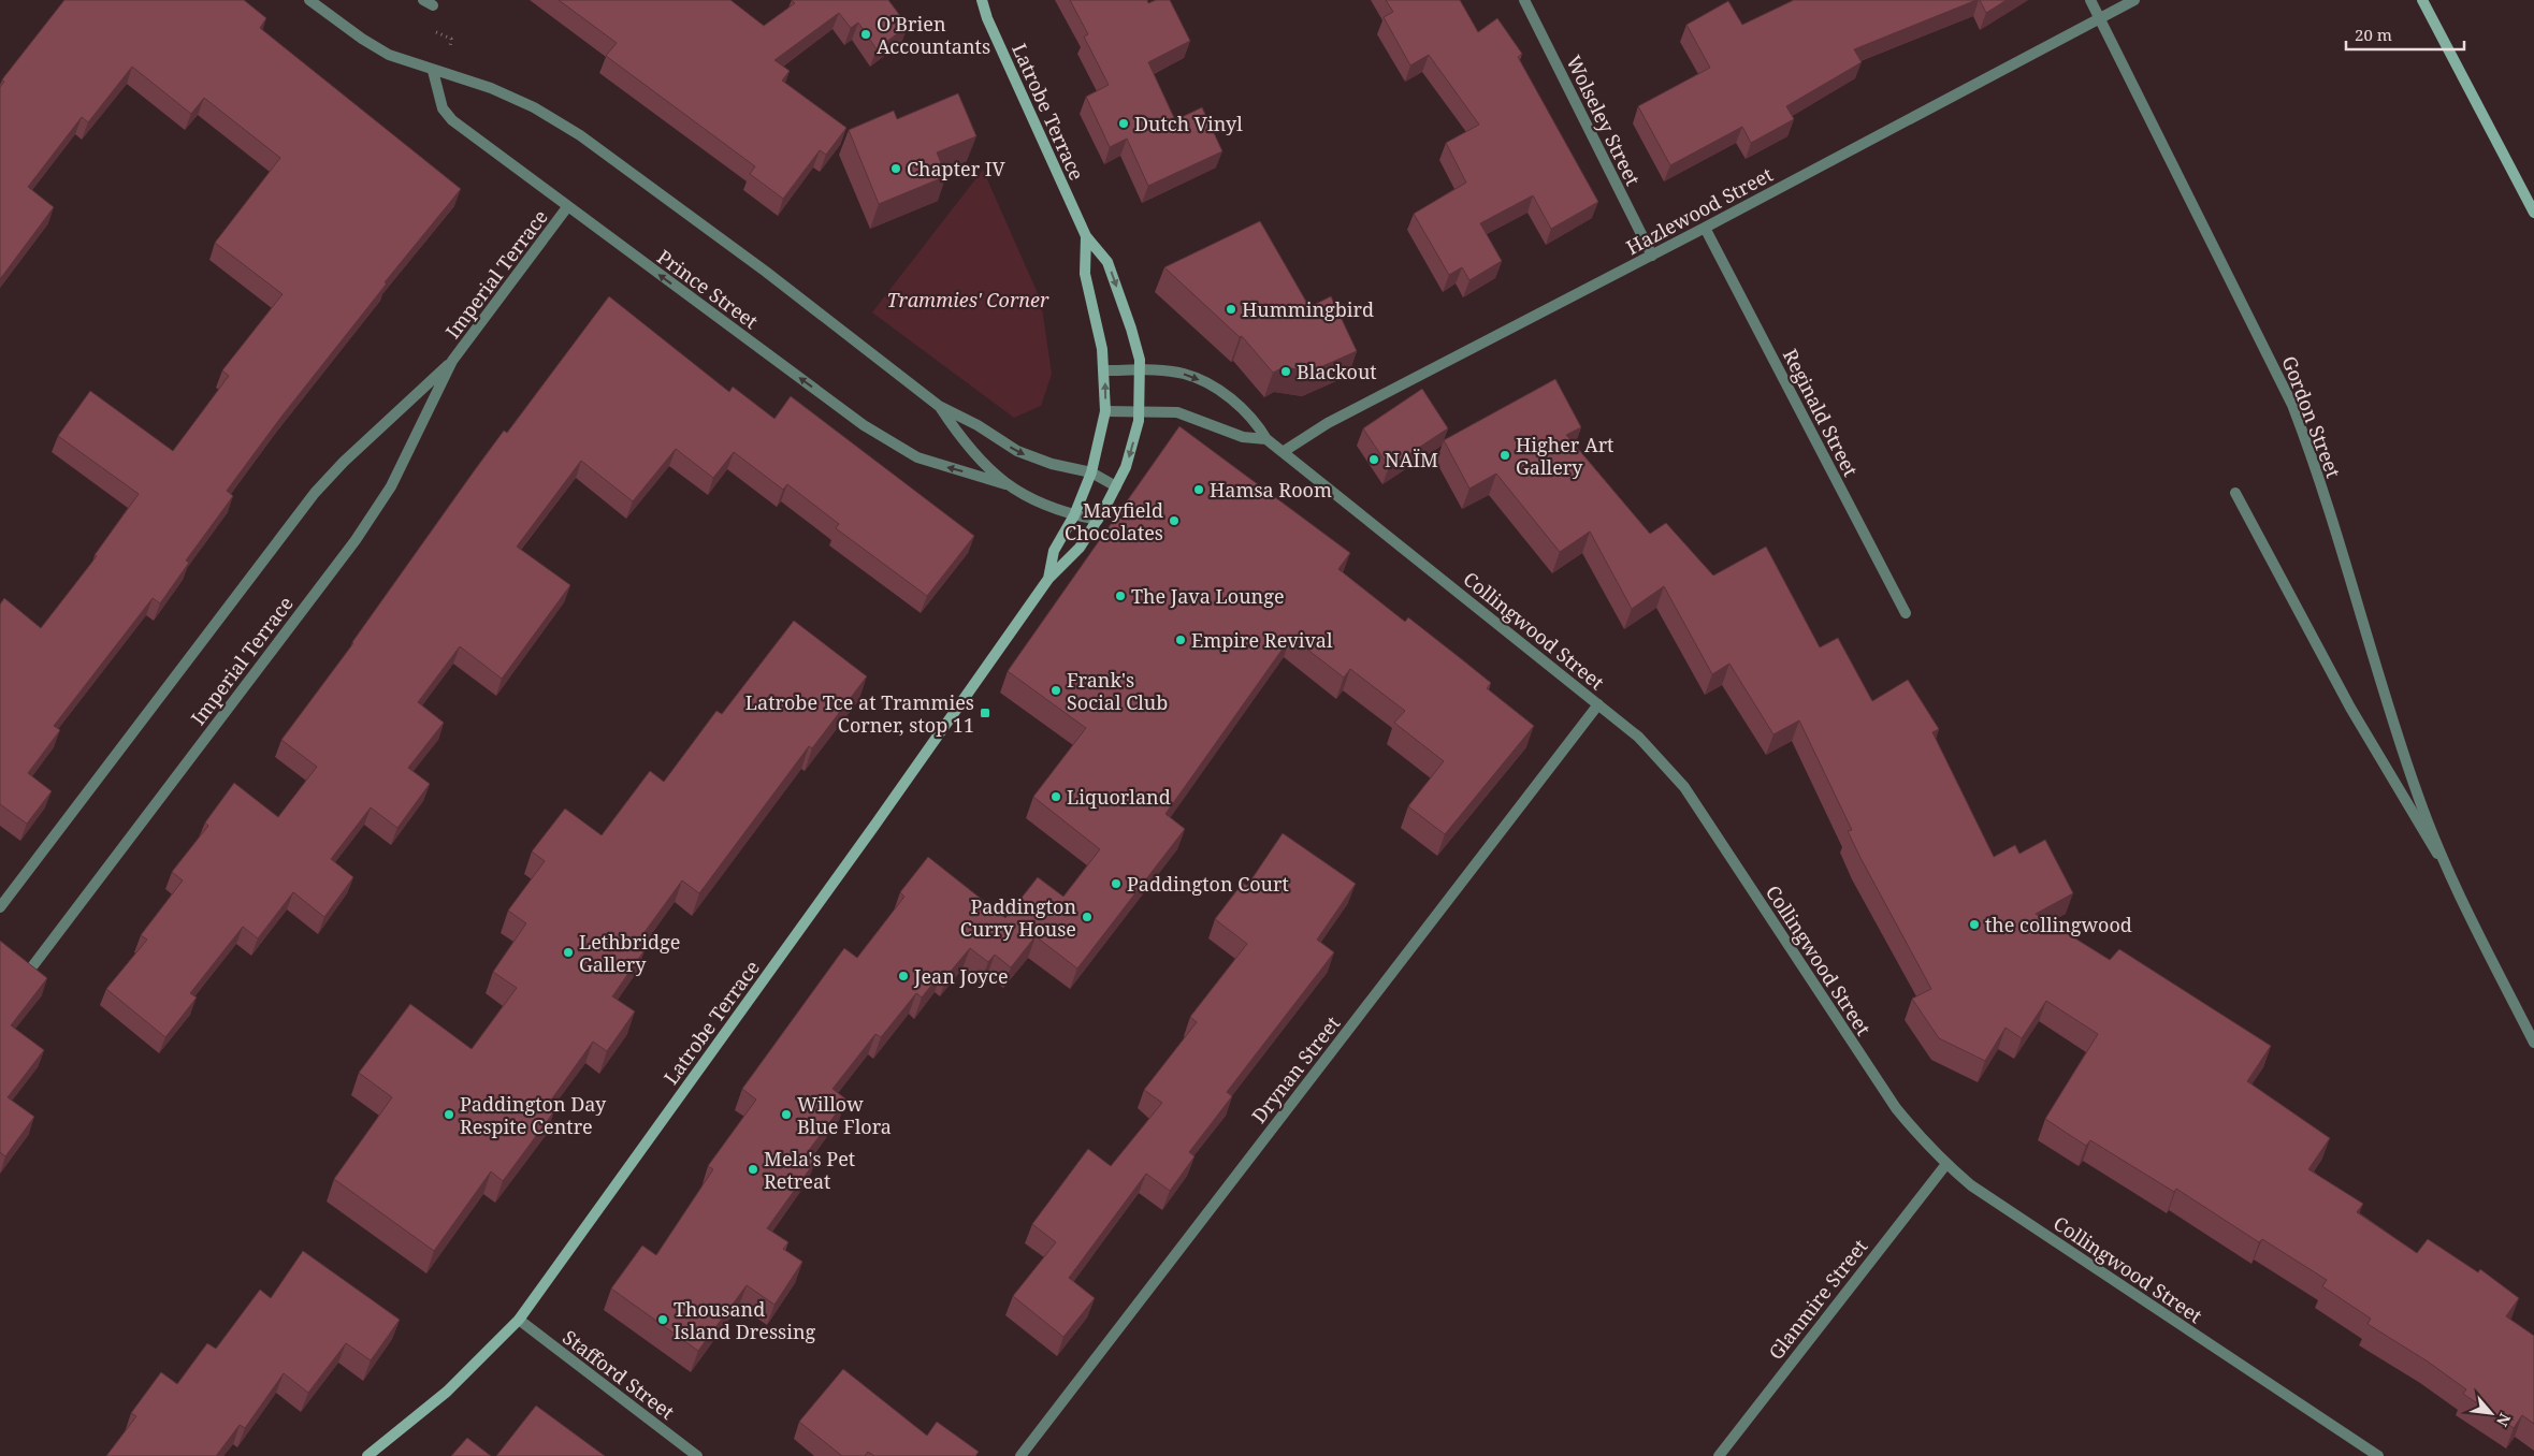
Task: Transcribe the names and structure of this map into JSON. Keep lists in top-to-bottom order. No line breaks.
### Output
{"streets":{"main road":["Latrobe Terrace"],"street":["Wolseley Street","Hazlewood Street","Imperial Terrace","Prince Street","Reginald Street","Gordon Street","Collingwood Street","Drynan Street","Glanmire Street","Stafford Street"]},"crossings":[["Latrobe Terrace","Prince Street"],["Latrobe Terrace","Collingwood Street"],["Latrobe Terrace","Stafford Street"],["Wolseley Street","Hazlewood Street"],["Hazlewood Street","Reginald Street"],["Hazlewood Street","Gordon Street"],["Hazlewood Street","Collingwood Street"],["Imperial Terrace","Prince Street"],["Collingwood Street","Drynan Street"],["Collingwood Street","Glanmire Street"]],"parks":["Trammies' Corner"],"places":{"other":["O'Brien Accountants","Dutch Vinyl","Chapter IV","Hummingbird","Blackout","Higher Art Gallery","NAÏM","Hamsa Room","Mayfield Chocolates","The Java Lounge","Empire Revival","Frank's Social Club","Liquorland","Paddington Court","Paddington Curry House","the collingwood","Lethbridge Gallery","Jean Joyce","Paddington Day Respite Centre","Willow Blue Flora","Mela's Pet Retreat","Thousand Island Dressing"],"transit":["Latrobe Tce at Trammies Corner, stop 11"]},"scale_bar":"20 m","north":"bottom right"}
